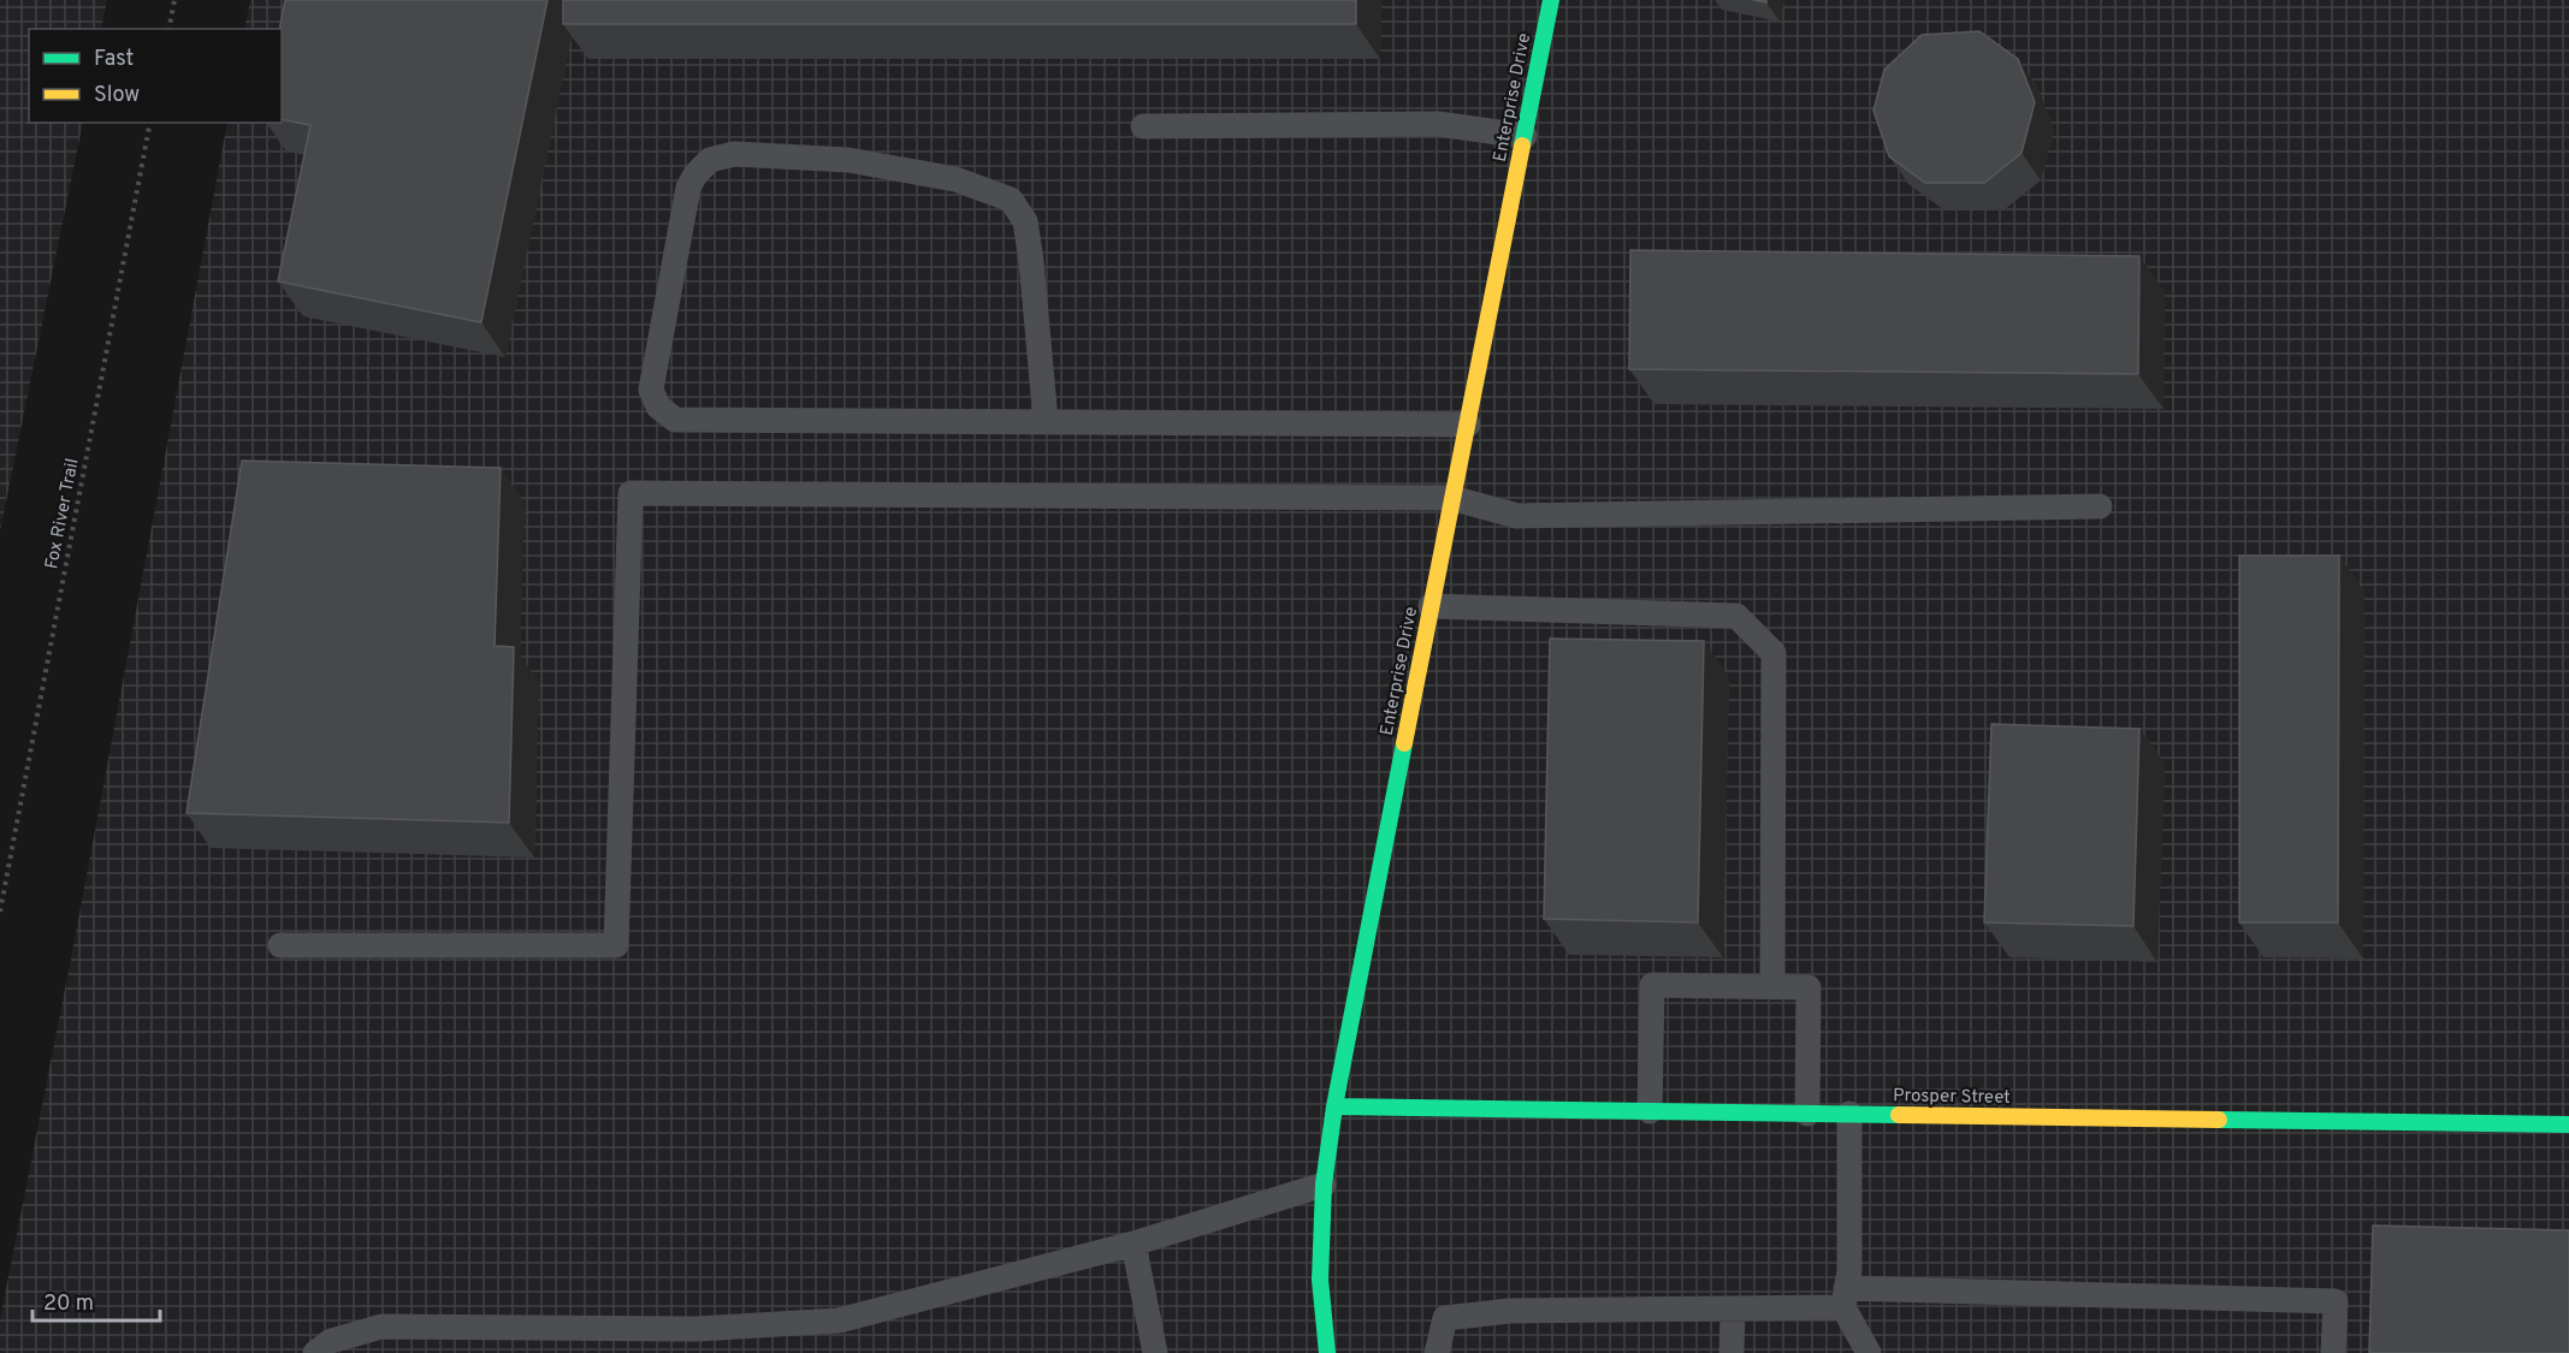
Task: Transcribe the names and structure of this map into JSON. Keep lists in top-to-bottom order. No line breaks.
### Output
{"streets":{"street":["Enterprise Drive","Prosper Street"],"path":["Fox River Trail"]},"crossings":[["Enterprise Drive","Prosper Street"]],"legend":["Fast","Slow"],"scale_bar":"20 m"}
